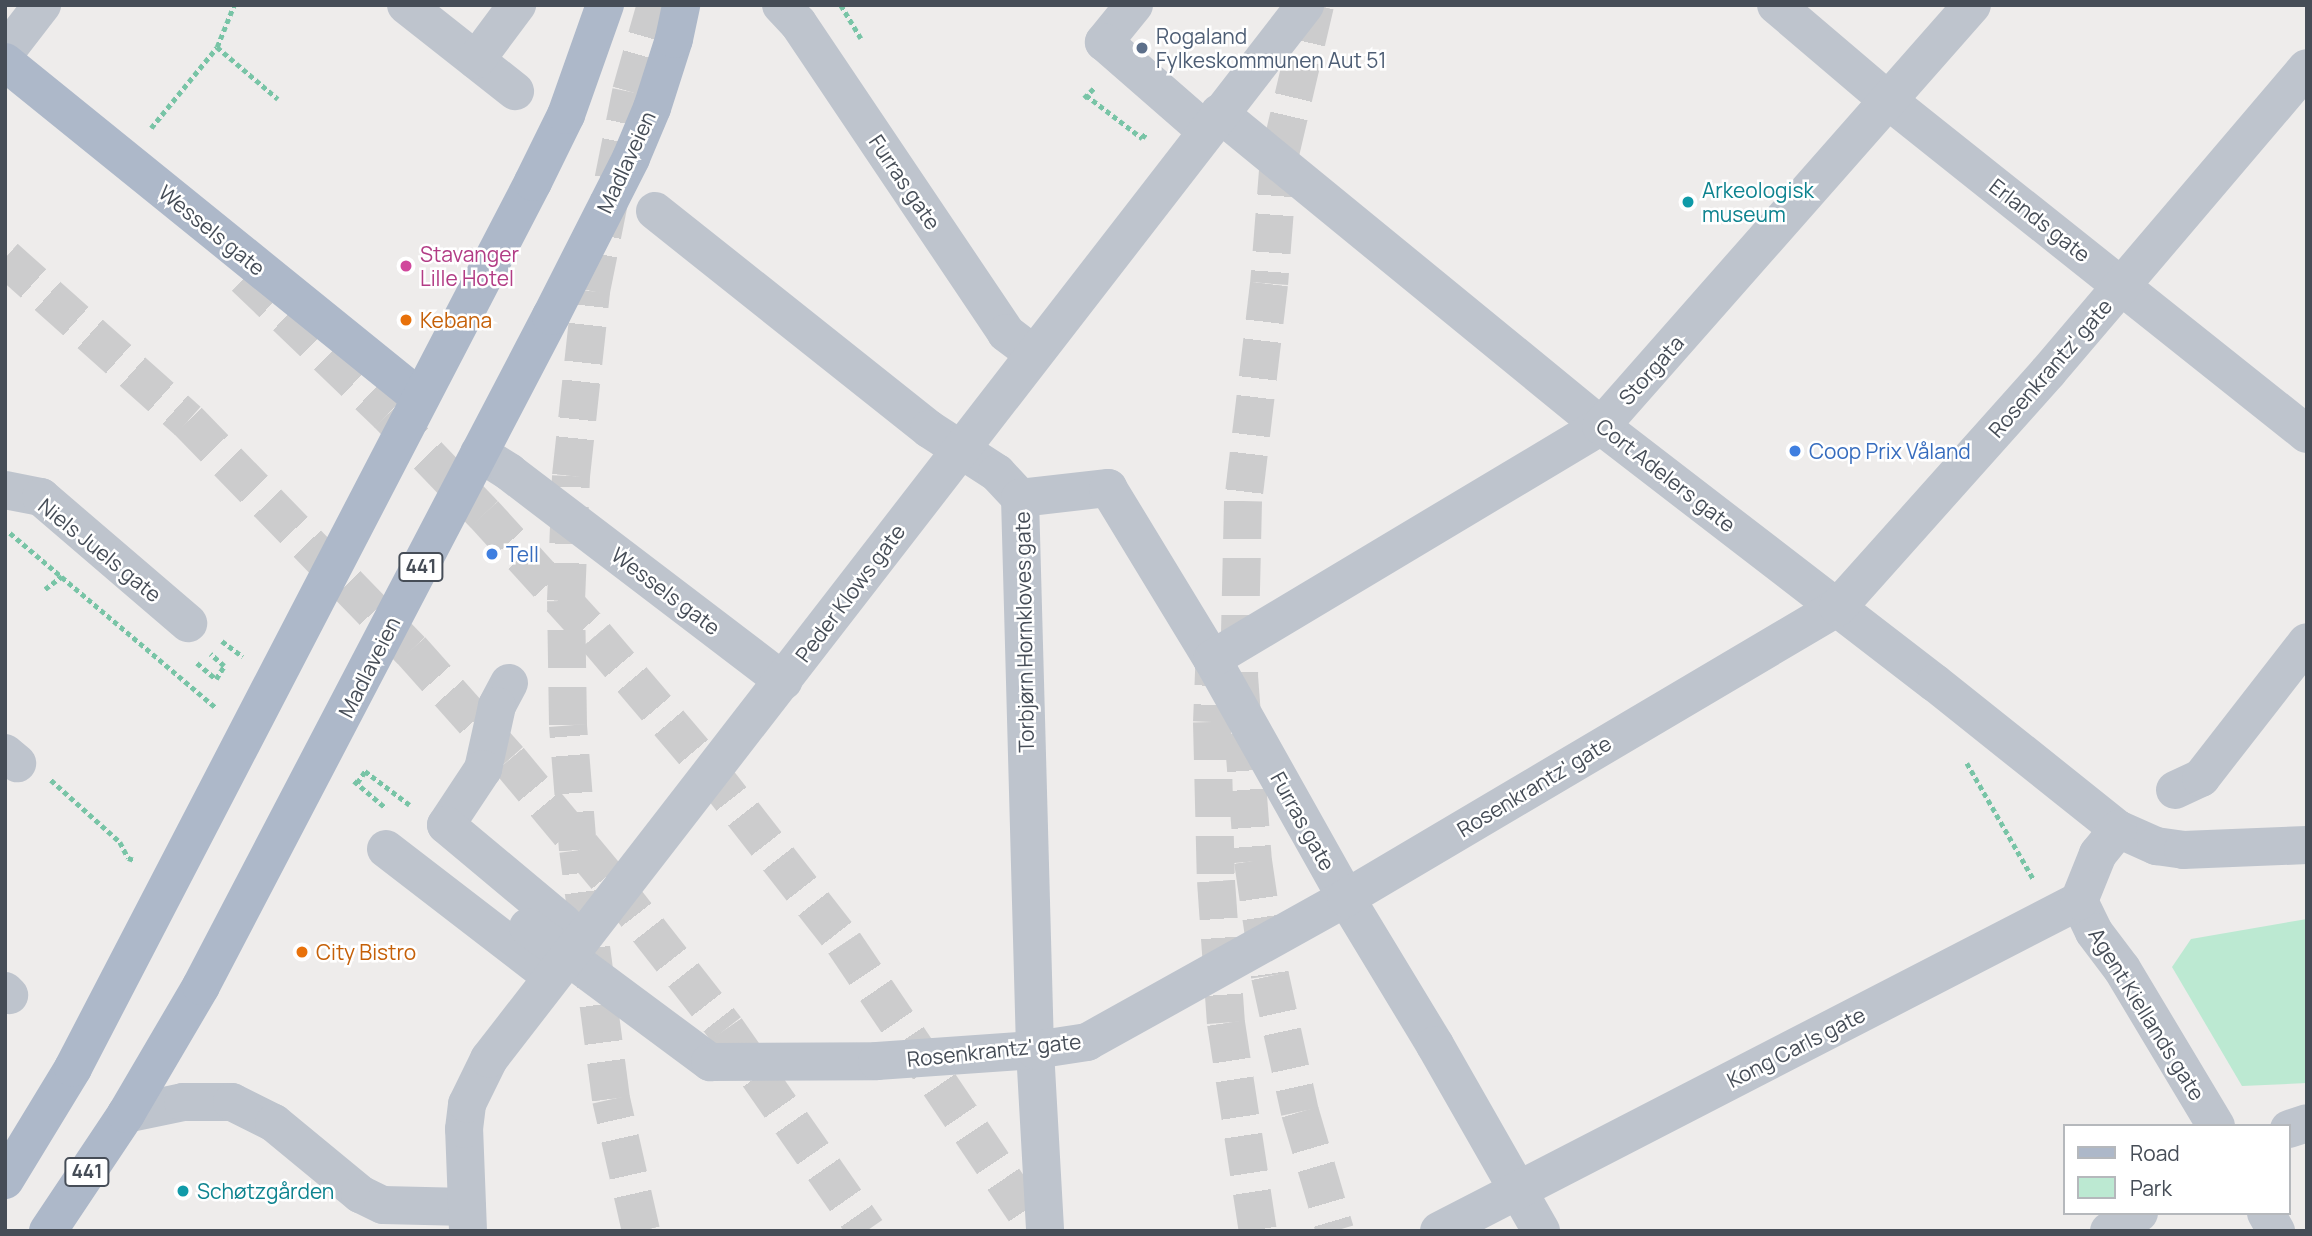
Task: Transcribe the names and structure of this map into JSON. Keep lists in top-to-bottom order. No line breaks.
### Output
{"streets":{"main road":["Madlaveien","Wessels gate","441"],"street":["Furras gate","Erlands gate","Rosenkrantz' gate","Storgata","Cort Adelers gate","Niels Juels gate","Peder Klows gate","Torbjørn Hornkloves gate","Agent Kiellands gate","Kong Carls gate"]},"crossings":[["Madlaveien","Wessels gate"],["Furras gate","Rosenkrantz' gate"],["Furras gate","Storgata"],["Furras gate","Peder Klows gate"],["Furras gate","Torbjørn Hornkloves gate"],["Furras gate","Kong Carls gate"],["Erlands gate","Rosenkrantz' gate"],["Erlands gate","Storgata"],["Wessels gate","Peder Klows gate"],["Rosenkrantz' gate","Cort Adelers gate"],["Rosenkrantz' gate","Peder Klows gate"],["Rosenkrantz' gate","Torbjørn Hornkloves gate"],["Storgata","Cort Adelers gate"],["Cort Adelers gate","Peder Klows gate"],["Peder Klows gate","Torbjørn Hornkloves gate"],["Agent Kiellands gate","Kong Carls gate"]],"places":["Rogaland Fylkeskommunen Aut 51","Arkeologisk museum","Stavanger Lille Hotel","Kebana","Coop Prix Våland","Tell","City Bistro","Schøtzgården"],"legend":["Road","Park"]}
